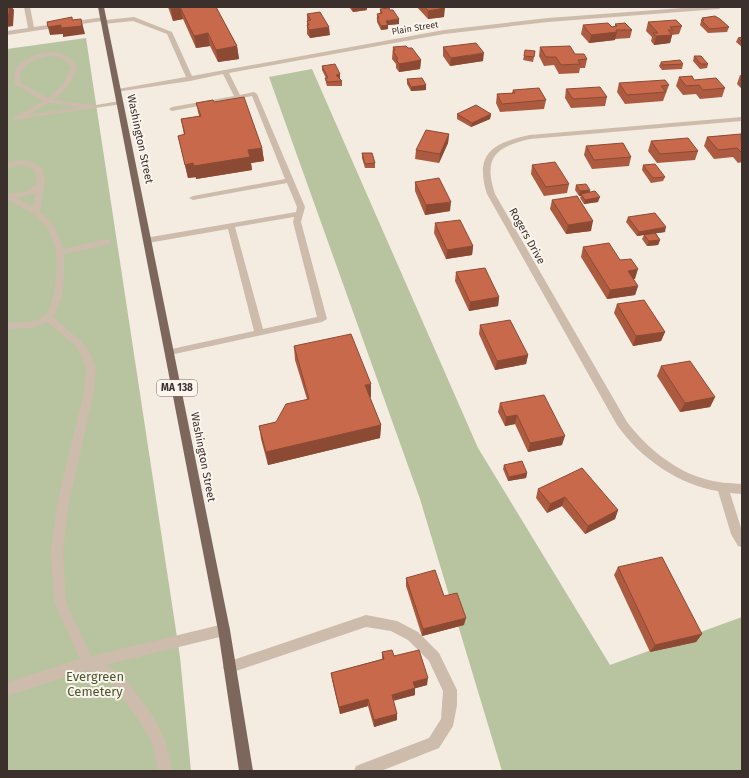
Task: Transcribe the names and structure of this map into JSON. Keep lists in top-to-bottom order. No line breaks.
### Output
{"streets":{"main road":["Washington Street","MA 138"],"street":["Plain Street","Rogers Drive"]},"crossings":[["Plain Street","Washington Street"]],"parks":["Evergreen Cemetery"]}
